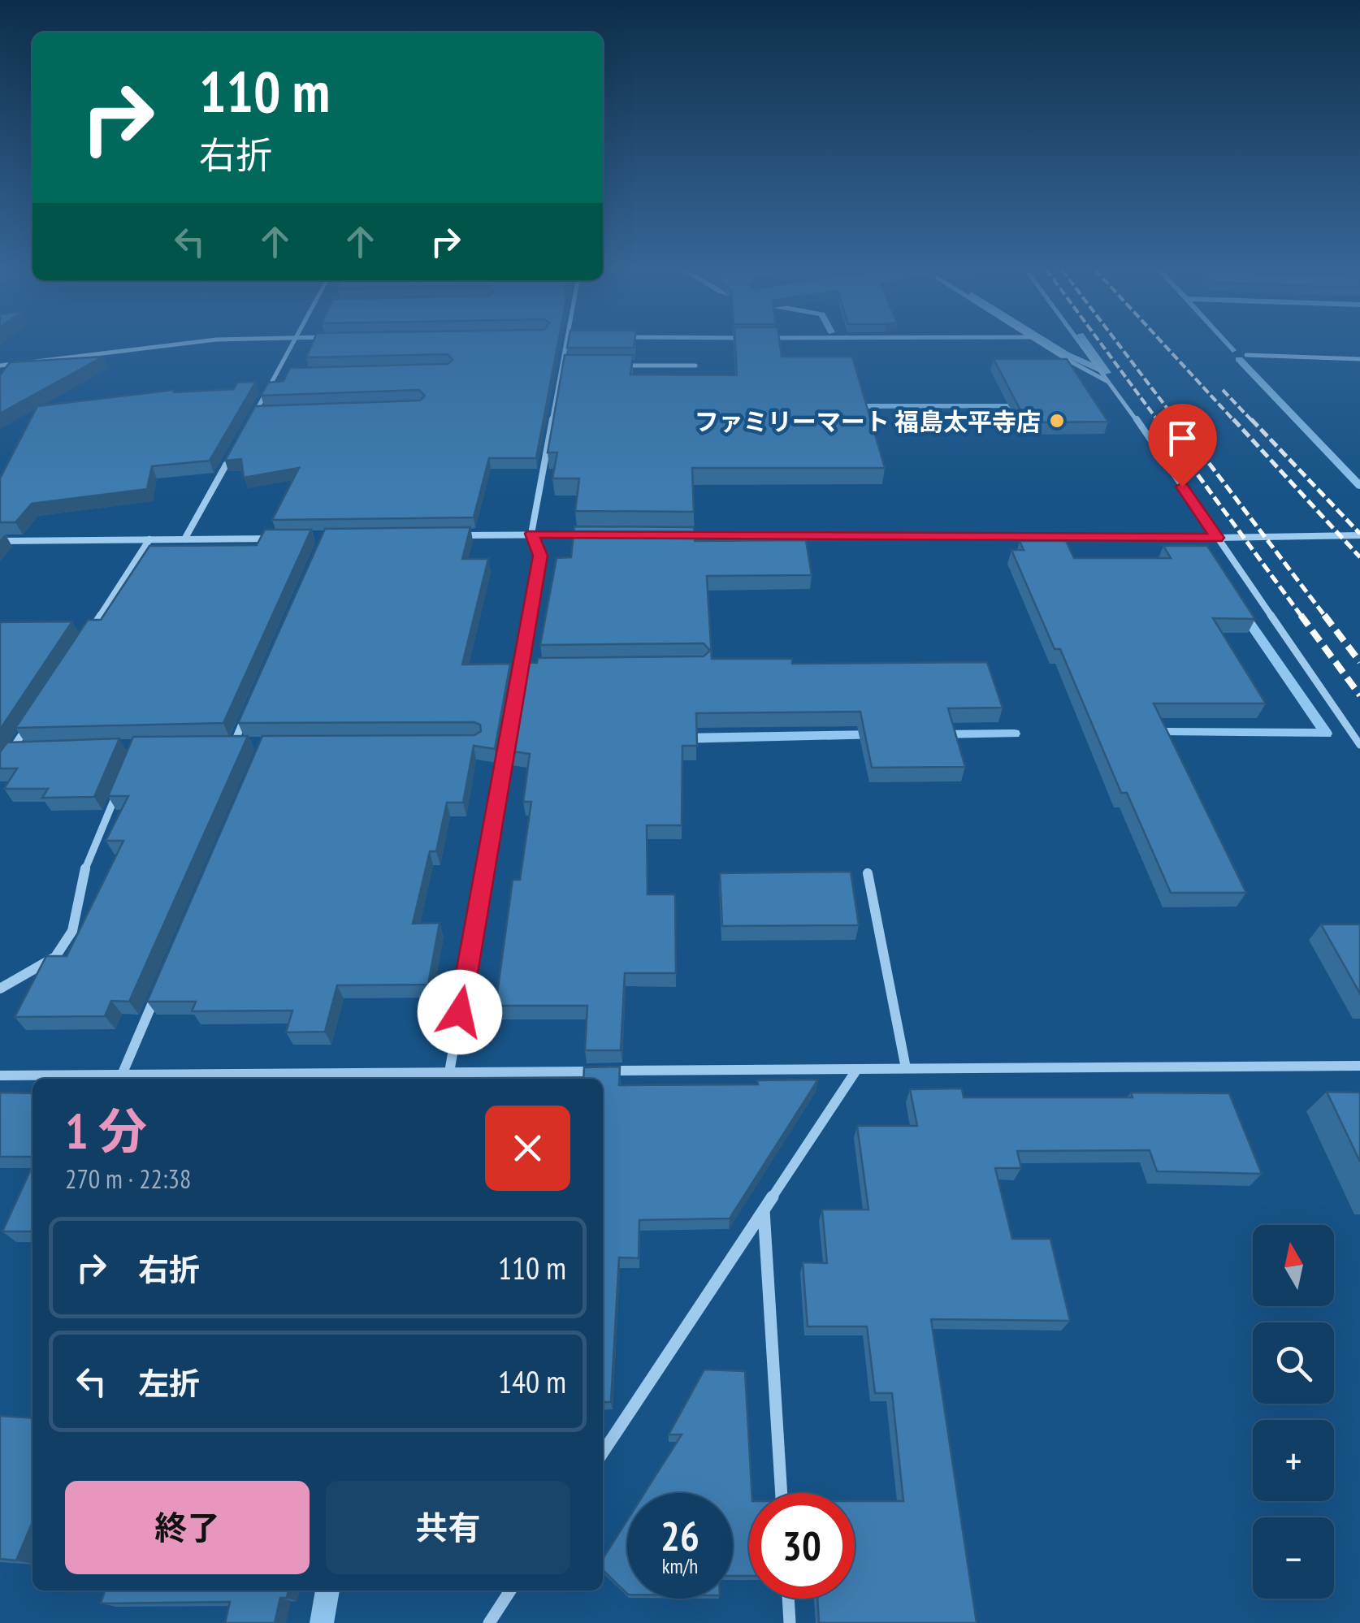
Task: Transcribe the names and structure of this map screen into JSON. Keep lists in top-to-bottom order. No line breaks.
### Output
{"places":["ファミリーマート 福島太平寺店"],"north":"top","page":{"turn":["110 m","右折"],"heading":["1 分","270 m · 22:38"],"list":[{"name":"右折","value":"110 m"},{"name":"左折","value":"140 m"}],"map_buttons":["+","−"],"buttons":["終了","共有"],"speed":"26 km/h","limit":"30"}}
